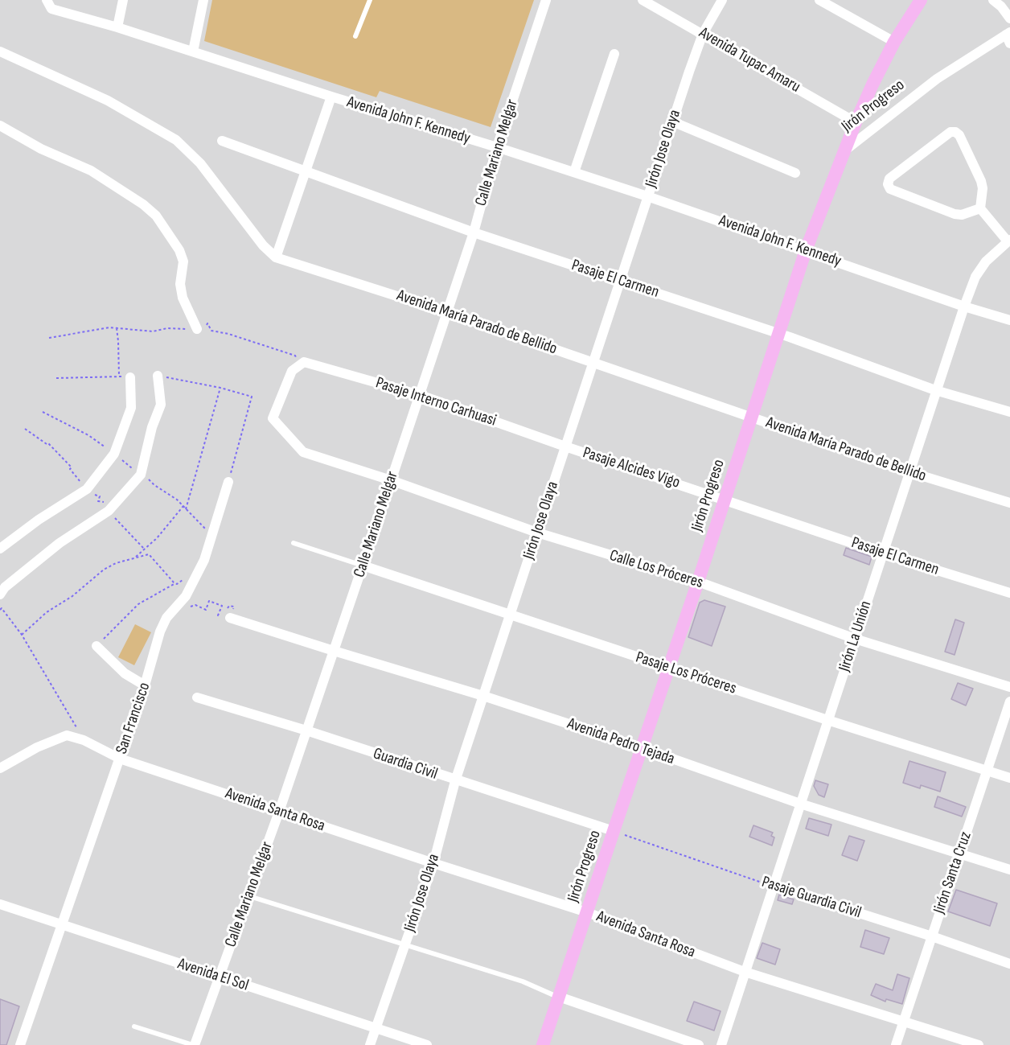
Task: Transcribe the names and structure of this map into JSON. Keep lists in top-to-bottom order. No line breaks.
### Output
{"streets":{"street":["Avenida Tupac Amaru","Jirón Progreso","Avenida John F. Kennedy","Jirón Jose Olaya","Calle Mariano Melgar","Pasaje El Carmen","Avenida María Parado de Bellido","Pasaje Interno Carhuasi","Pasaje Alcides Vigo","Calle Los Próceres","Jirón La Unión","Pasaje Los Próceres","San Francisco","Avenida Pedro Tejada","Guardia Civil","Avenida Santa Rosa","Jirón Santa Cruz","Pasaje Guardia Civil","Avenida El Sol"]},"crossings":[["Avenida Tupac Amaru","Jirón Jose Olaya"],["Jirón Progreso","Avenida John F. Kennedy"],["Jirón Progreso","Pasaje El Carmen"],["Jirón Progreso","Avenida María Parado de Bellido"],["Jirón Progreso","Pasaje Alcides Vigo"],["Jirón Progreso","Calle Los Próceres"],["Jirón Progreso","Pasaje Los Próceres"],["Jirón Progreso","Avenida Pedro Tejada"],["Jirón Progreso","Guardia Civil"],["Jirón Progreso","Avenida Santa Rosa"],["Jirón Progreso","Pasaje Guardia Civil"],["Avenida John F. Kennedy","Jirón Jose Olaya"],["Avenida John F. Kennedy","Calle Mariano Melgar"],["Avenida John F. Kennedy","Jirón La Unión"],["Jirón Jose Olaya","Pasaje El Carmen"],["Jirón Jose Olaya","Avenida María Parado de Bellido"],["Jirón Jose Olaya","Pasaje Interno Carhuasi"],["Jirón Jose Olaya","Pasaje Alcides Vigo"],["Jirón Jose Olaya","Calle Los Próceres"],["Jirón Jose Olaya","Pasaje Los Próceres"],["Jirón Jose Olaya","Avenida Pedro Tejada"],["Jirón Jose Olaya","Guardia Civil"],["Jirón Jose Olaya","Avenida Santa Rosa"],["Jirón Jose Olaya","Avenida El Sol"],["Calle Mariano Melgar","Pasaje El Carmen"],["Calle Mariano Melgar","Avenida María Parado de Bellido"],["Calle Mariano Melgar","Pasaje Interno Carhuasi"],["Calle Mariano Melgar","Calle Los Próceres"],["Calle Mariano Melgar","Pasaje Los Próceres"],["Calle Mariano Melgar","Avenida Pedro Tejada"],["Calle Mariano Melgar","Guardia Civil"],["Calle Mariano Melgar","Avenida Santa Rosa"],["Calle Mariano Melgar","Avenida El Sol"],["Pasaje El Carmen","Pasaje Alcides Vigo"],["Pasaje El Carmen","Jirón La Unión"],["Avenida María Parado de Bellido","Jirón La Unión"],["Pasaje Interno Carhuasi","Pasaje Alcides Vigo"],["Pasaje Interno Carhuasi","Calle Los Próceres"],["Calle Los Próceres","Jirón La Unión"],["Jirón La Unión","Pasaje Los Próceres"],["Jirón La Unión","Avenida Pedro Tejada"],["Jirón La Unión","Avenida Santa Rosa"],["Jirón La Unión","Pasaje Guardia Civil"],["Pasaje Los Próceres","Jirón Santa Cruz"],["San Francisco","Avenida Santa Rosa"],["San Francisco","Avenida El Sol"],["Avenida Pedro Tejada","Jirón Santa Cruz"],["Guardia Civil","Pasaje Guardia Civil"],["Avenida Santa Rosa","Jirón Santa Cruz"],["Jirón Santa Cruz","Pasaje Guardia Civil"]]}
